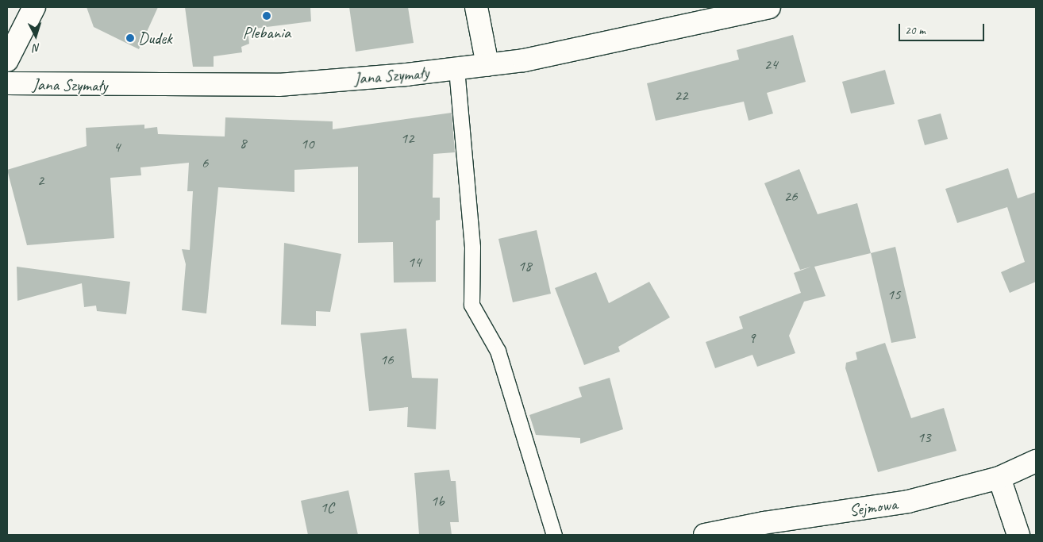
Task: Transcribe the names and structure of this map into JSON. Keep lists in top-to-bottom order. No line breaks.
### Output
{"streets":{"street":["Jana Szymały","Sejmowa"]},"places":["Plebania","Dudek"],"house_numbers":["24","22","12","8","10","4","6","2","26","14","18","15","9","16","13","1b","1C"],"scale_bar":"20 m","north":"bottom"}
